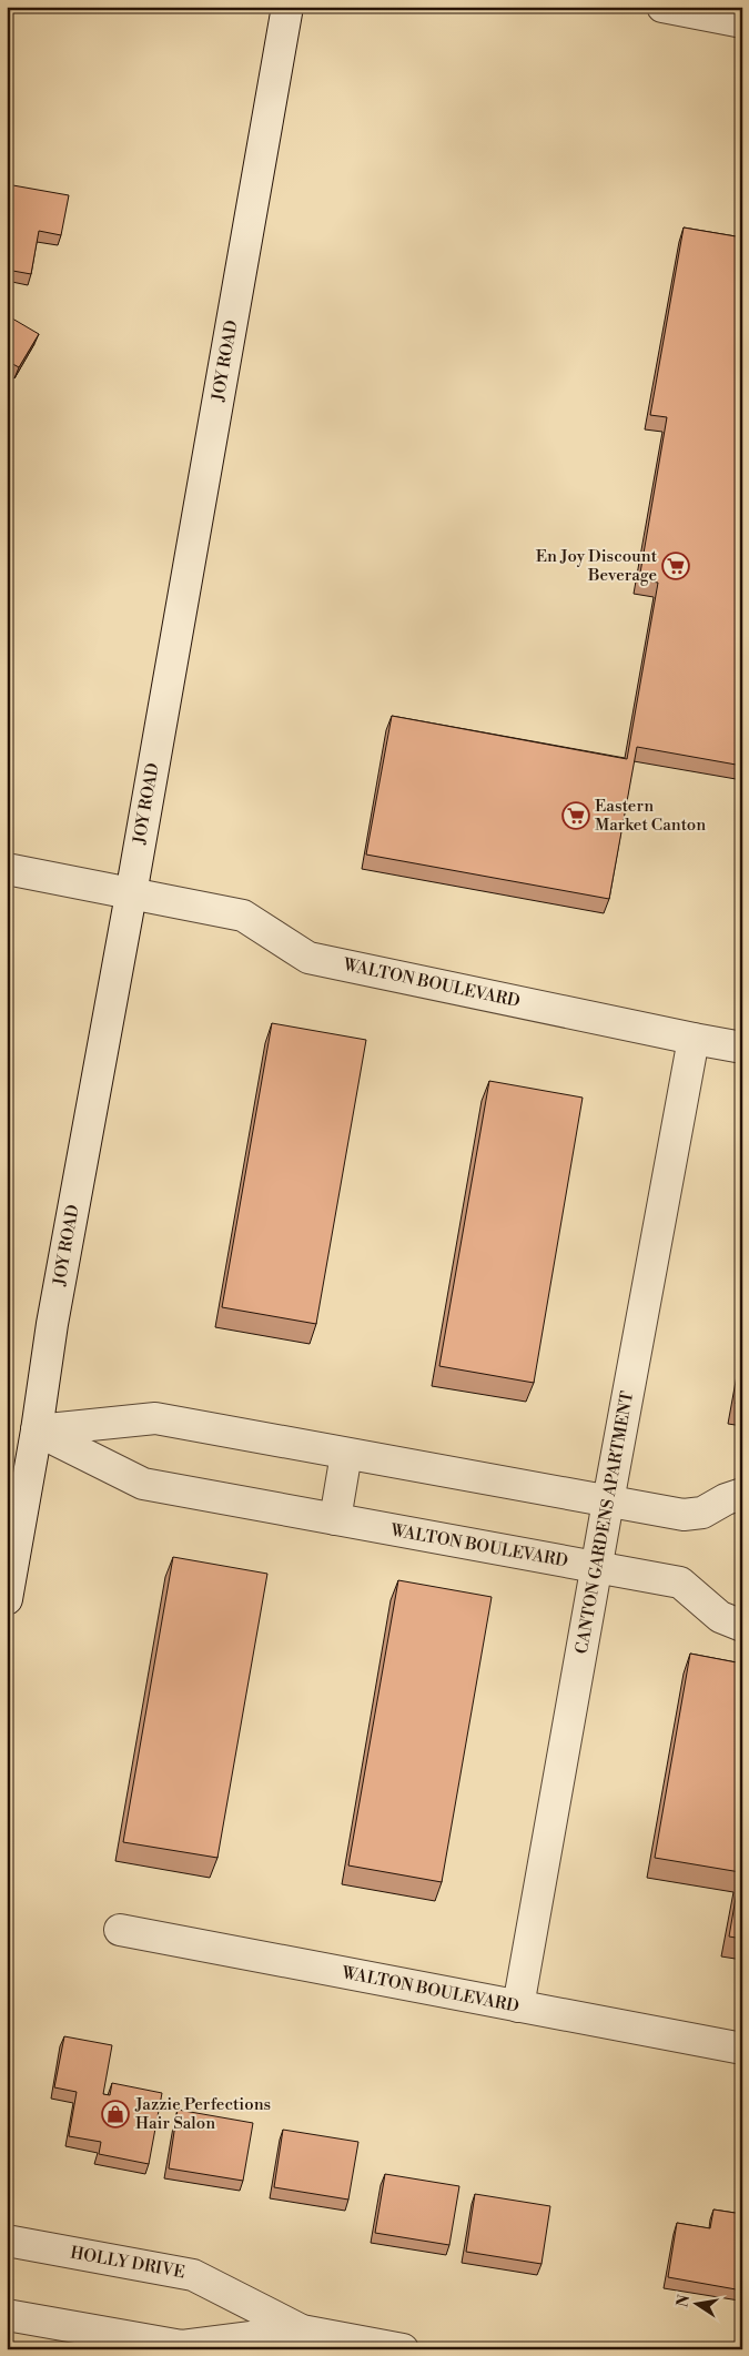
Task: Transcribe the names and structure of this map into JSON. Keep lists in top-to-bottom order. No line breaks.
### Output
{"streets":{"street":["JOY ROAD","WALTON BOULEVARD","CANTON GARDENS APARTMENT","HOLLY DRIVE"]},"crossings":[["JOY ROAD","WALTON BOULEVARD"],["WALTON BOULEVARD","CANTON GARDENS APARTMENT"]],"places":{"supermarket":["En Joy Discount Beverage","Eastern Market Canton"],"shop":["Jazzie Perfections Hair Salon"]},"north":"left"}
